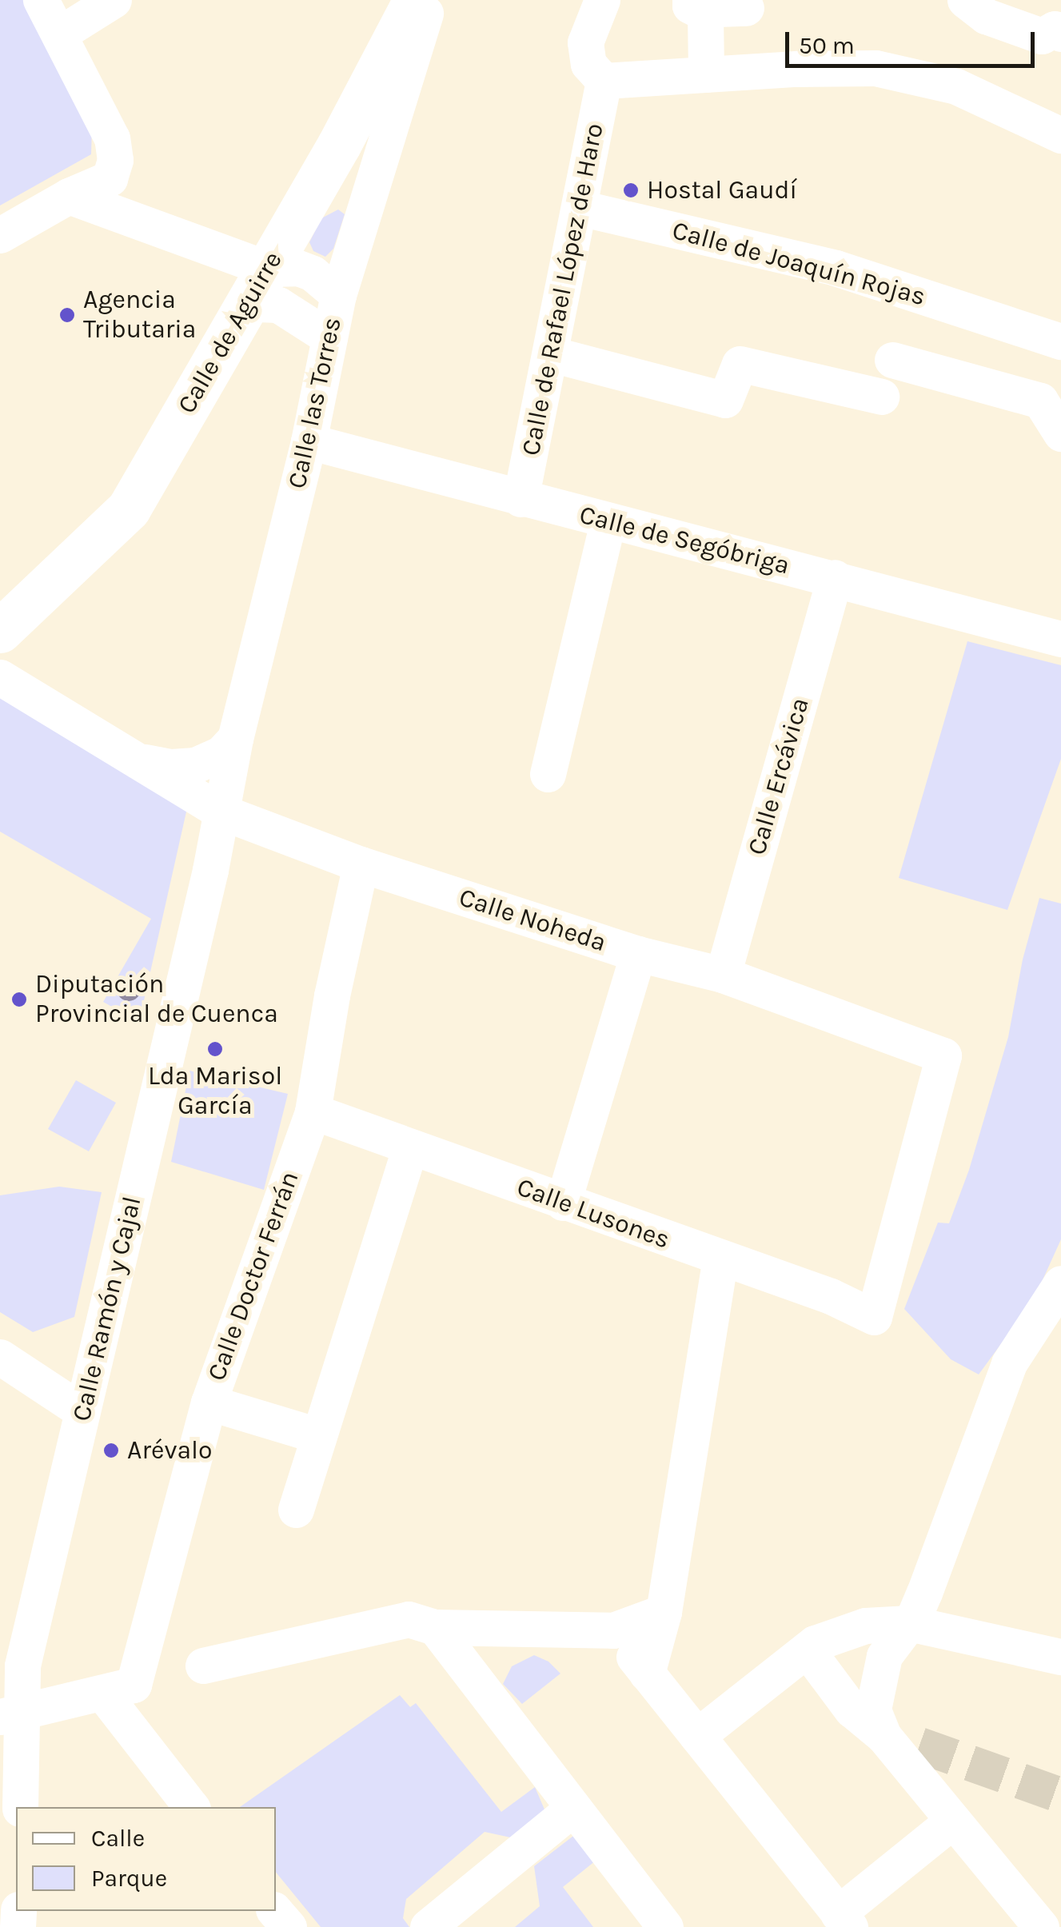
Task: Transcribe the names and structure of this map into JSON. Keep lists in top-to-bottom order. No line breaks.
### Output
{"streets":{"street":["Calle de Joaquín Rojas","Calle de Rafael López de Haro","Calle de Aguirre","Calle las Torres","Calle de Segóbriga","Calle Ercávica","Calle Noheda","Calle Lusones","Calle Doctor Ferrán","Calle Ramón y Cajal"]},"crossings":[["Calle de Joaquín Rojas","Calle de Rafael López de Haro"],["Calle de Rafael López de Haro","Calle de Segóbriga"],["Calle las Torres","Calle de Segóbriga"],["Calle las Torres","Calle Noheda"],["Calle las Torres","Calle Ramón y Cajal"],["Calle de Segóbriga","Calle Ercávica"],["Calle Ercávica","Calle Noheda"],["Calle Noheda","Calle Lusones"],["Calle Noheda","Calle Doctor Ferrán"],["Calle Noheda","Calle Ramón y Cajal"],["Calle Lusones","Calle Doctor Ferrán"]],"places":["Hostal Gaudí","Agencia Tributaria","Diputación Provincial de Cuenca","Lda Marisol García","Arévalo"],"legend":["Calle","Parque"],"scale_bar":"50 m"}
